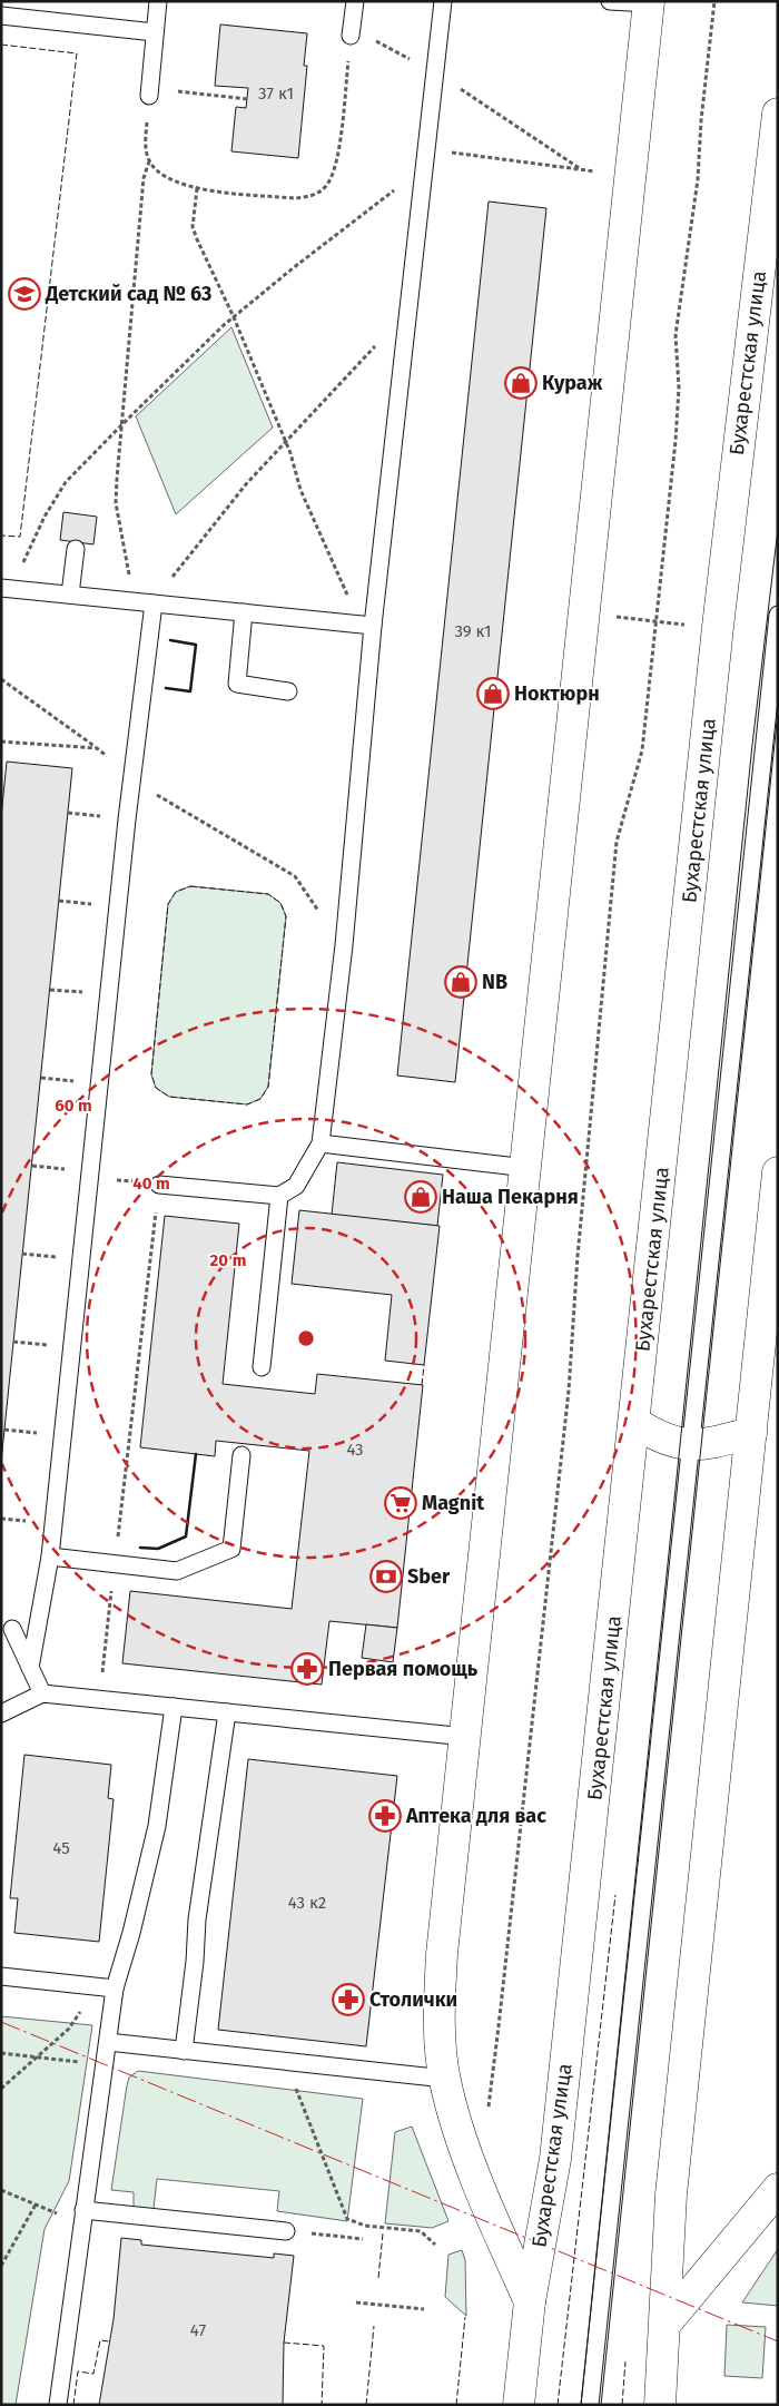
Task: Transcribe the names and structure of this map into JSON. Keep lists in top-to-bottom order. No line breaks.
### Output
{"streets":{"main road":["Бухарестская улица"]},"places":{"school or university":["Детский сад № 63"],"shop":["Кураж","Ноктюрн","NB","Наша Пекарня"],"supermarket":["Magnit"],"bank":["Sber"],"pharmacy":["Первая помощь","Аптека для вас","Столички"]},"house_numbers":["37 к1","39 к1","43","45","43 к2","47"],"rings":["60 m","40 m","20 m"]}
